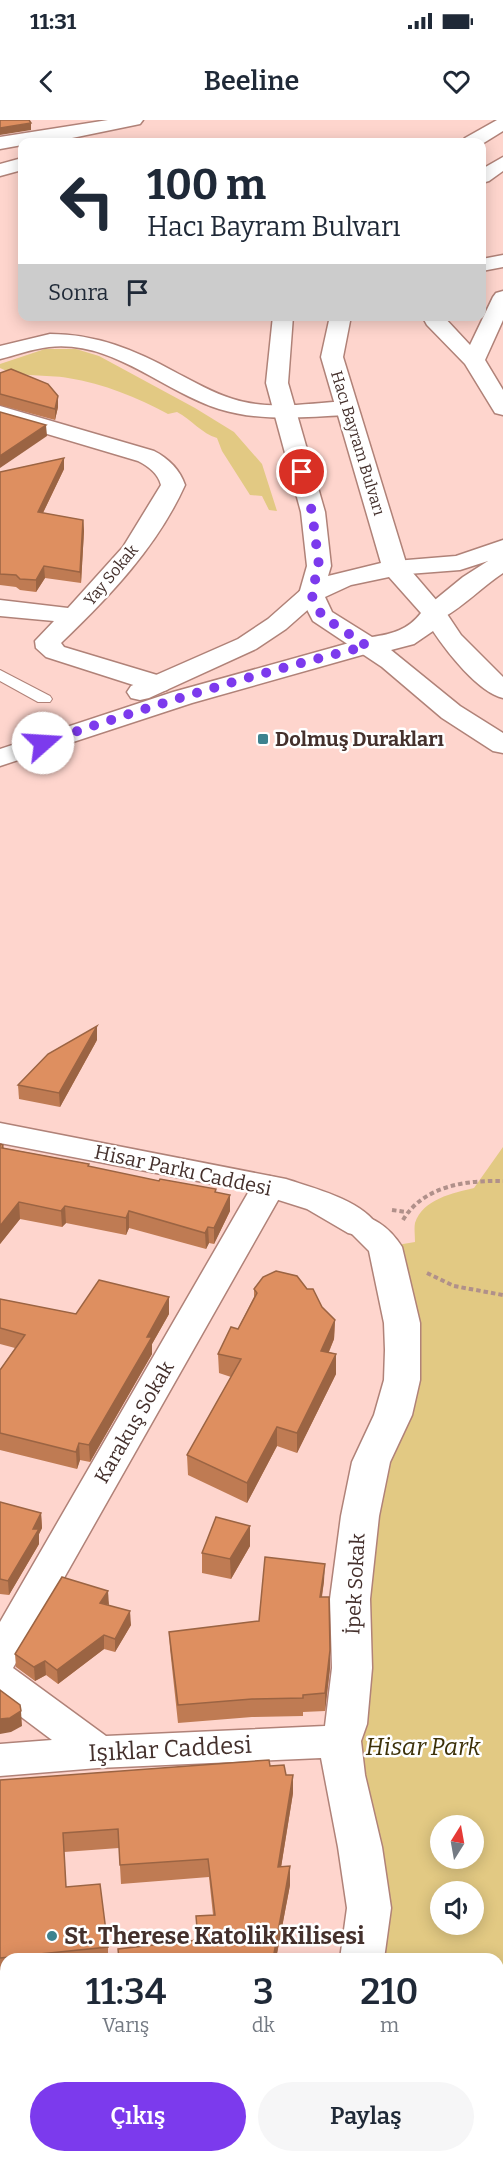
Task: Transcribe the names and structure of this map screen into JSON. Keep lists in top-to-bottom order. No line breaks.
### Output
{"streets":{"street":["Hacı Bayram Bulvarı","Yay Sokak","Hisar Parkı Caddesi","Karakuş Sokak","İpek Sokak","Işıklar Caddesi"]},"crossings":[["Hisar Parkı Caddesi","Karakuş Sokak"],["Hisar Parkı Caddesi","İpek Sokak"],["İpek Sokak","Işıklar Caddesi"]],"parks":["Hisar Park"],"places":{"transit":["Dolmuş Durakları"],"other":["St. Therese Katolik Kilisesi"]},"north":"top","page":{"status":"11:31","header":"Beeline","turn":["100 m","Hacı Bayram Bulvarı"],"then":"Sonra","eta":["11:34","Varış","3","dk","210","m"],"buttons":["Çıkış","Paylaş"]}}
